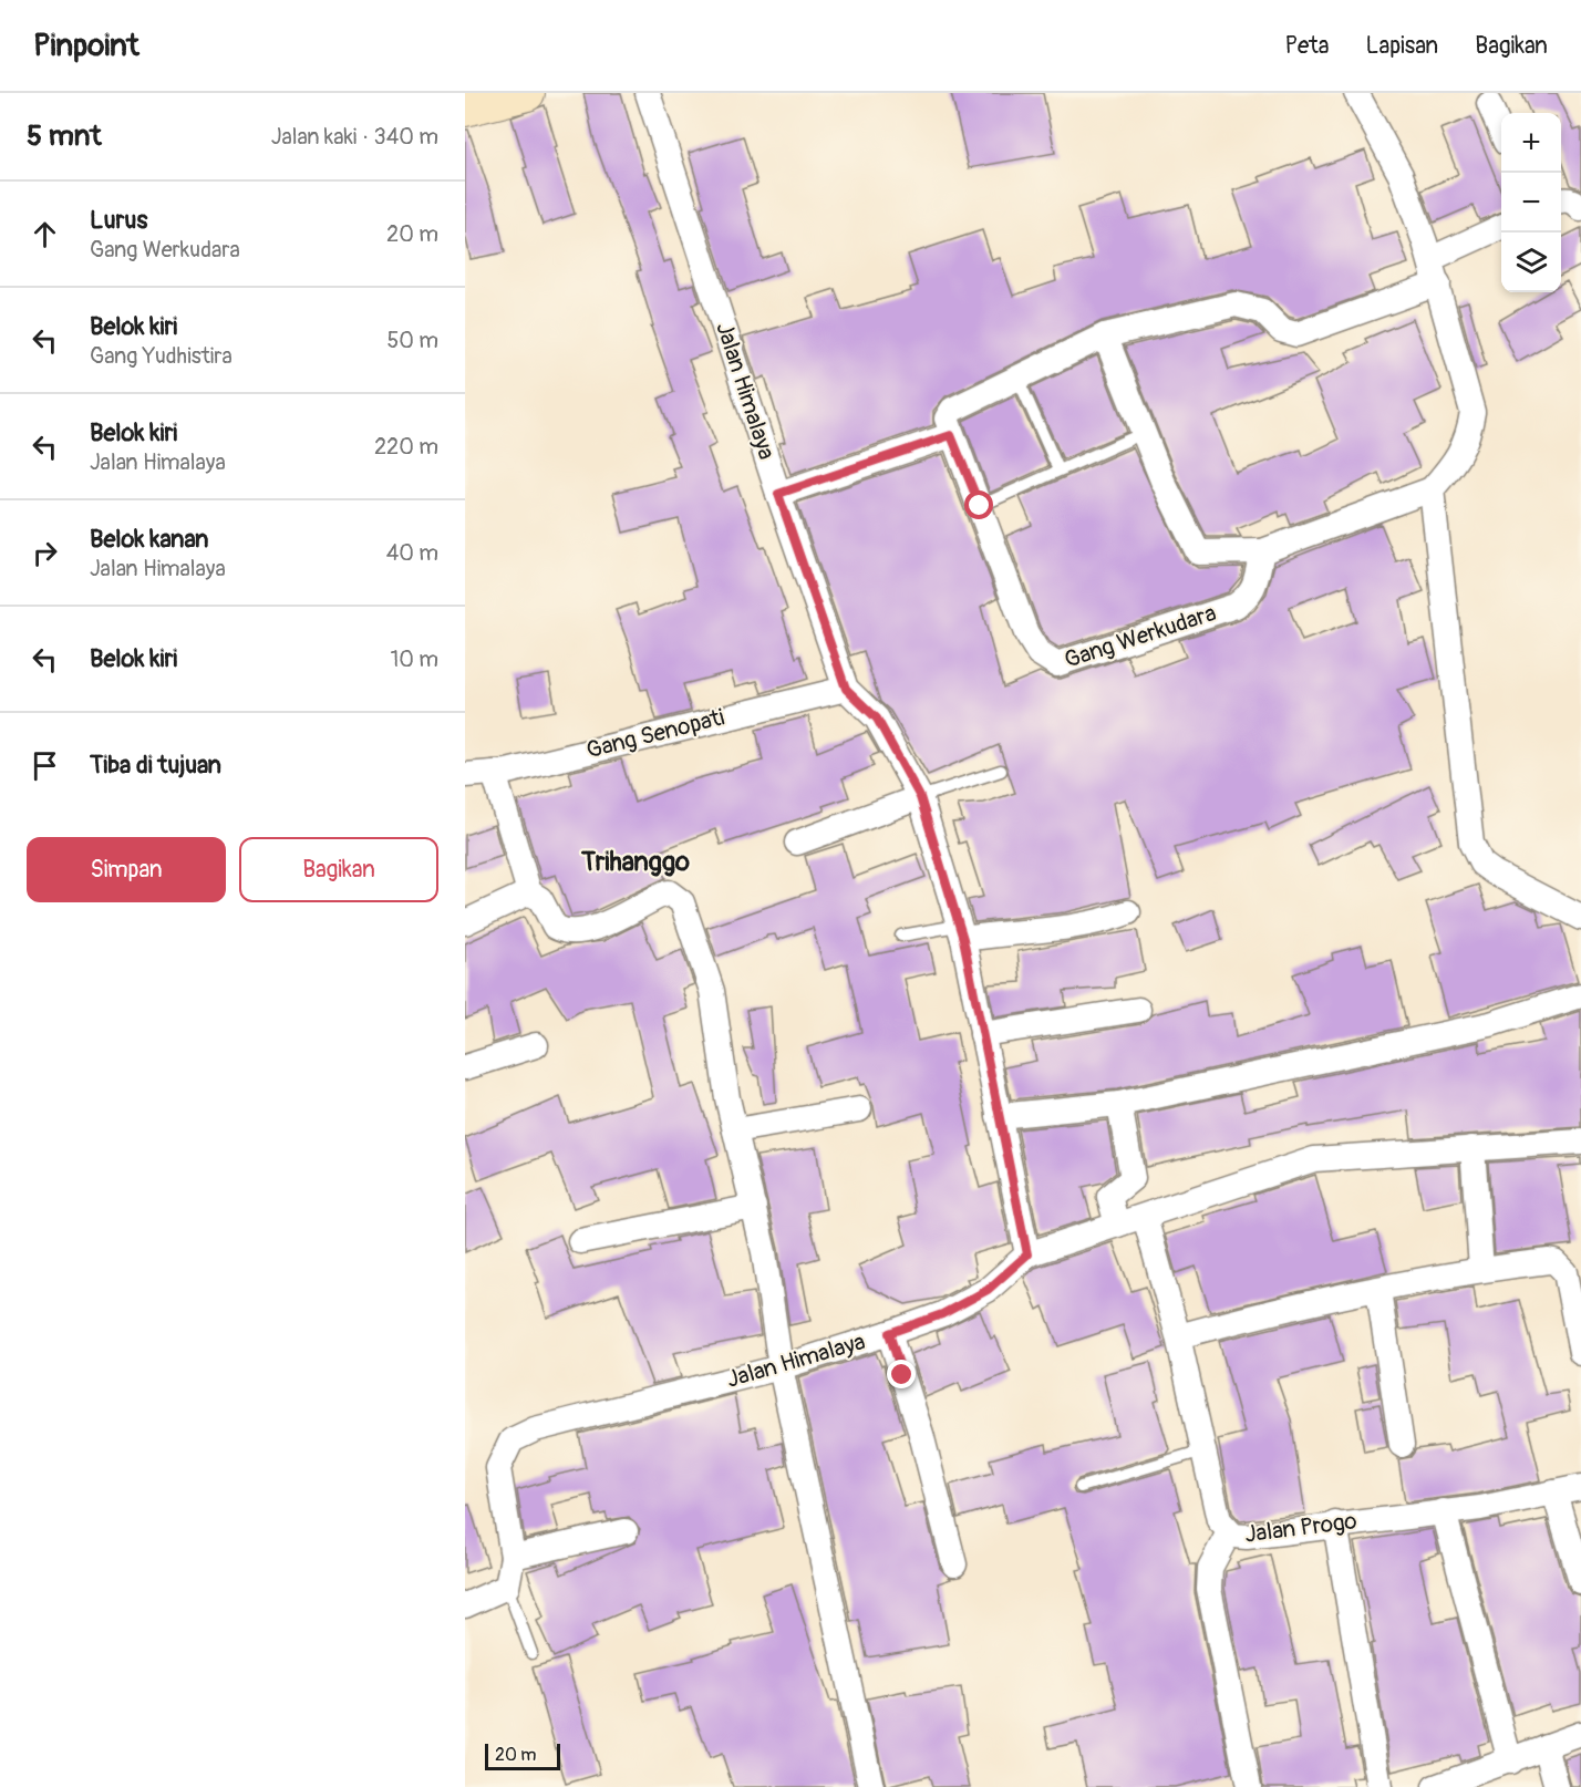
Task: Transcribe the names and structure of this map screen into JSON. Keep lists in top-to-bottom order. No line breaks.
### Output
{"streets":{"street":["Jalan Himalaya","Gang Werkudara","Gang Senopati","Jalan Progo"]},"crossings":[["Jalan Himalaya","Gang Senopati"]],"districts":["Trihanggo"],"scale_bar":"20 m","page":{"header":"Pinpoint","nav":["Peta","Lapisan","Bagikan"],"heading":["5 mnt","Jalan kaki · 340 m"],"map_buttons":["+","−"],"list":[["Lurus","Gang Werkudara","20 m"],["Belok kiri","Gang Yudhistira","50 m"],["Belok kiri","Jalan Himalaya","220 m"],["Belok kanan","Jalan Himalaya","40 m"],["Belok kiri","10 m"],"Tiba di tujuan"],"buttons":["Simpan","Bagikan"],"scale":"20 m"}}
